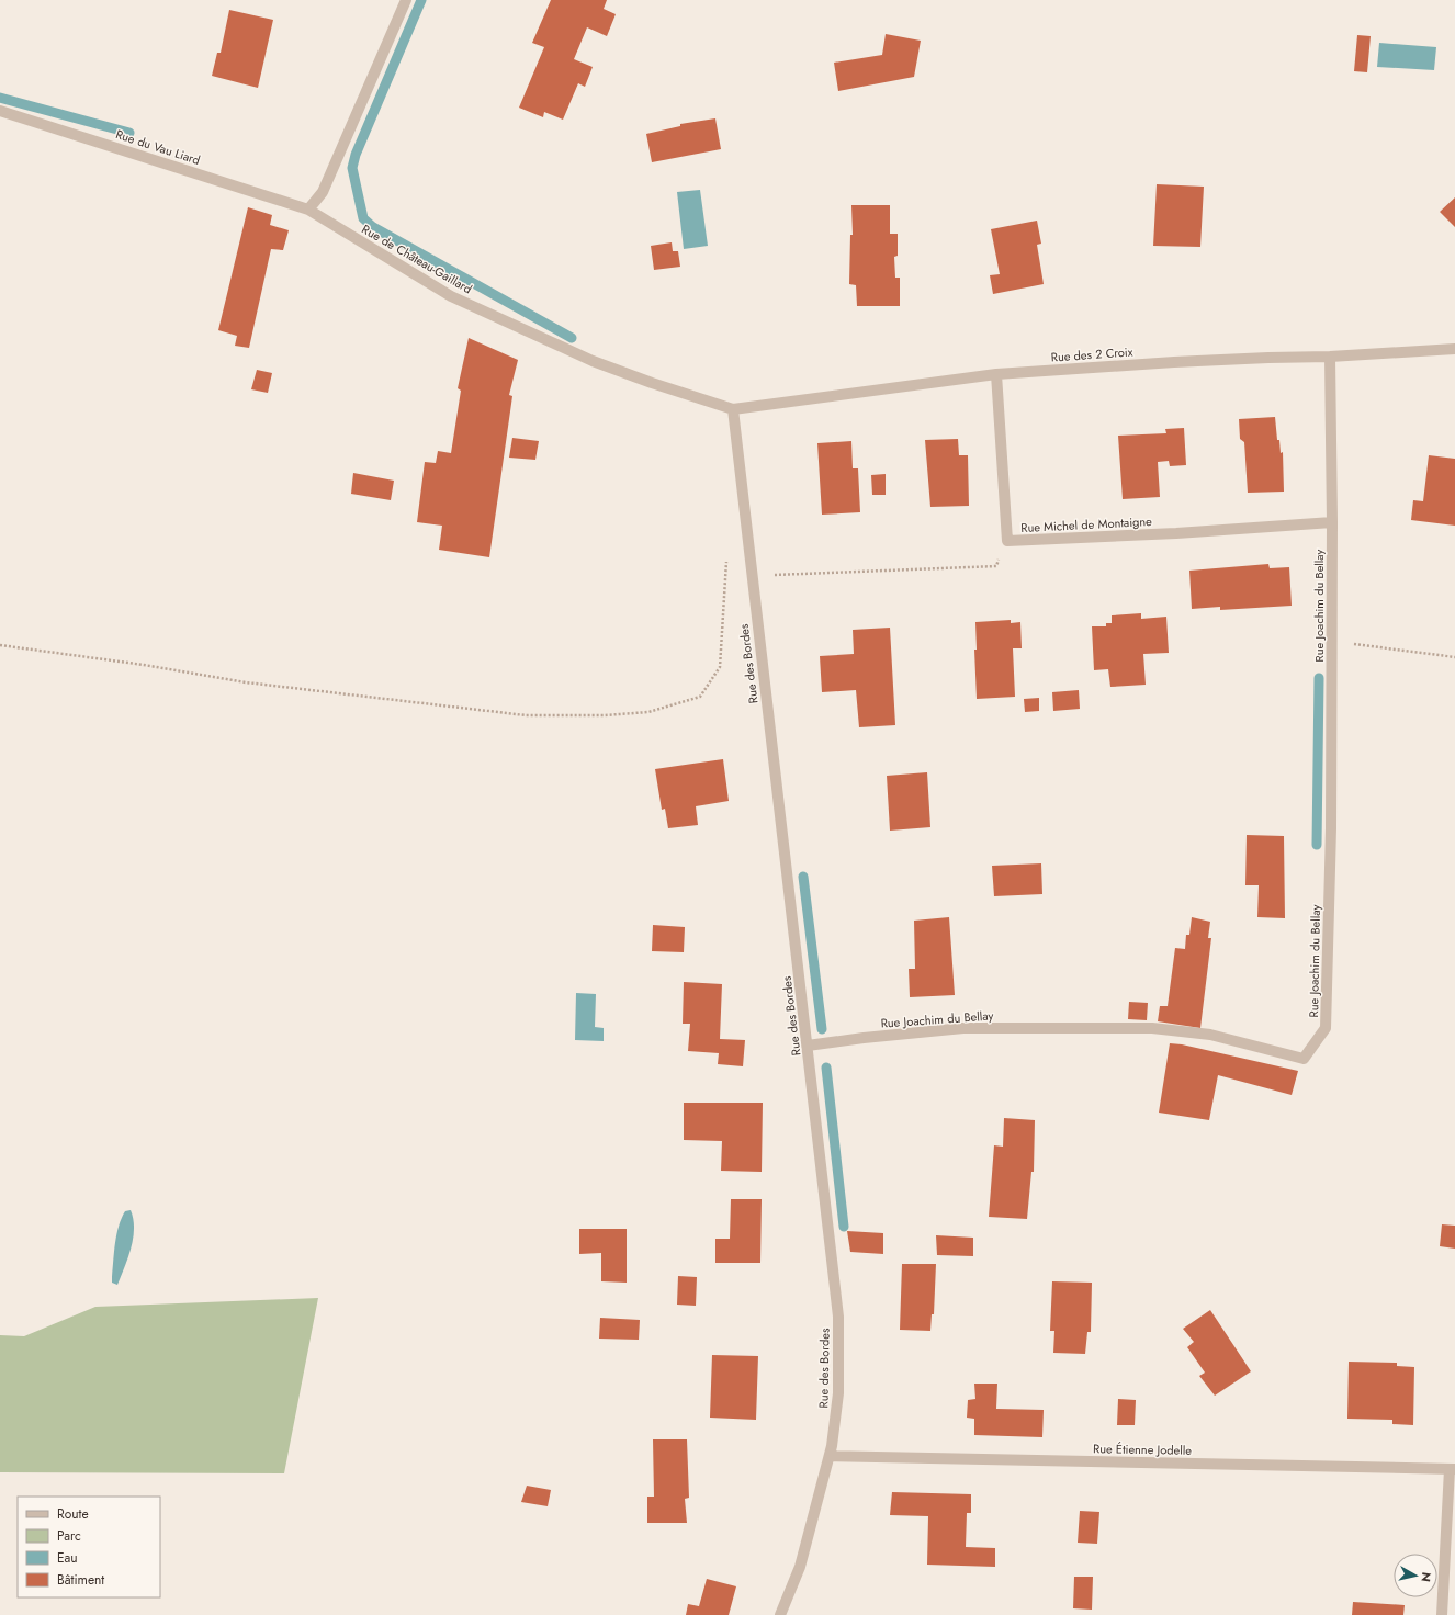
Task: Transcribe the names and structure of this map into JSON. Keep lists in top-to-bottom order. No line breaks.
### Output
{"streets":{"street":["Rue du Vau Liard","Rue de Château-Gaillard","Rue des 2 Croix","Rue Michel de Montaigne","Rue Joachim du Bellay","Rue des Bordes","Rue Étienne Jodelle"]},"crossings":[["Rue du Vau Liard","Rue de Château-Gaillard"],["Rue de Château-Gaillard","Rue des 2 Croix"],["Rue de Château-Gaillard","Rue des Bordes"],["Rue des 2 Croix","Rue Michel de Montaigne"],["Rue des 2 Croix","Rue Joachim du Bellay"],["Rue des 2 Croix","Rue des Bordes"],["Rue Michel de Montaigne","Rue Joachim du Bellay"],["Rue Joachim du Bellay","Rue des Bordes"],["Rue des Bordes","Rue Étienne Jodelle"]],"legend":["Route","Parc","Eau","Bâtiment"],"north":"right"}
